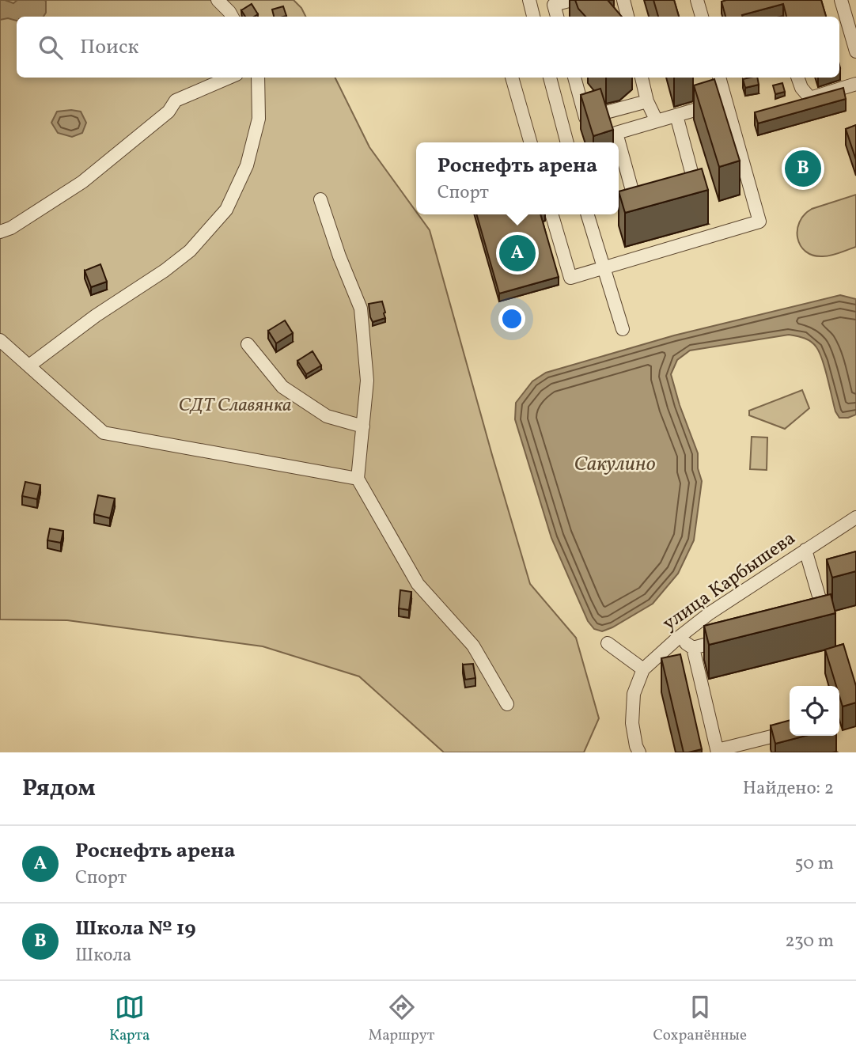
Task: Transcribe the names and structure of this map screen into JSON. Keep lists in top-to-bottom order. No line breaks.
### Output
{"streets":{"street":["улица Карбышева"]},"water":["Сакулино"],"parks":["СДТ Славянка"],"page":{"search":"Поиск","popup":["Роснефть арена","Спорт"],"pins":["B","A"],"heading":["Рядом","Найдено: 2"],"list":[{"mark":"A","name":"Роснефть арена","note":"Спорт","value":"50 m"},{"mark":"B","name":"Школа № 19","note":"Школа","value":"230 m"}],"nav":["Карта","Маршрут","Сохранённые"]}}
